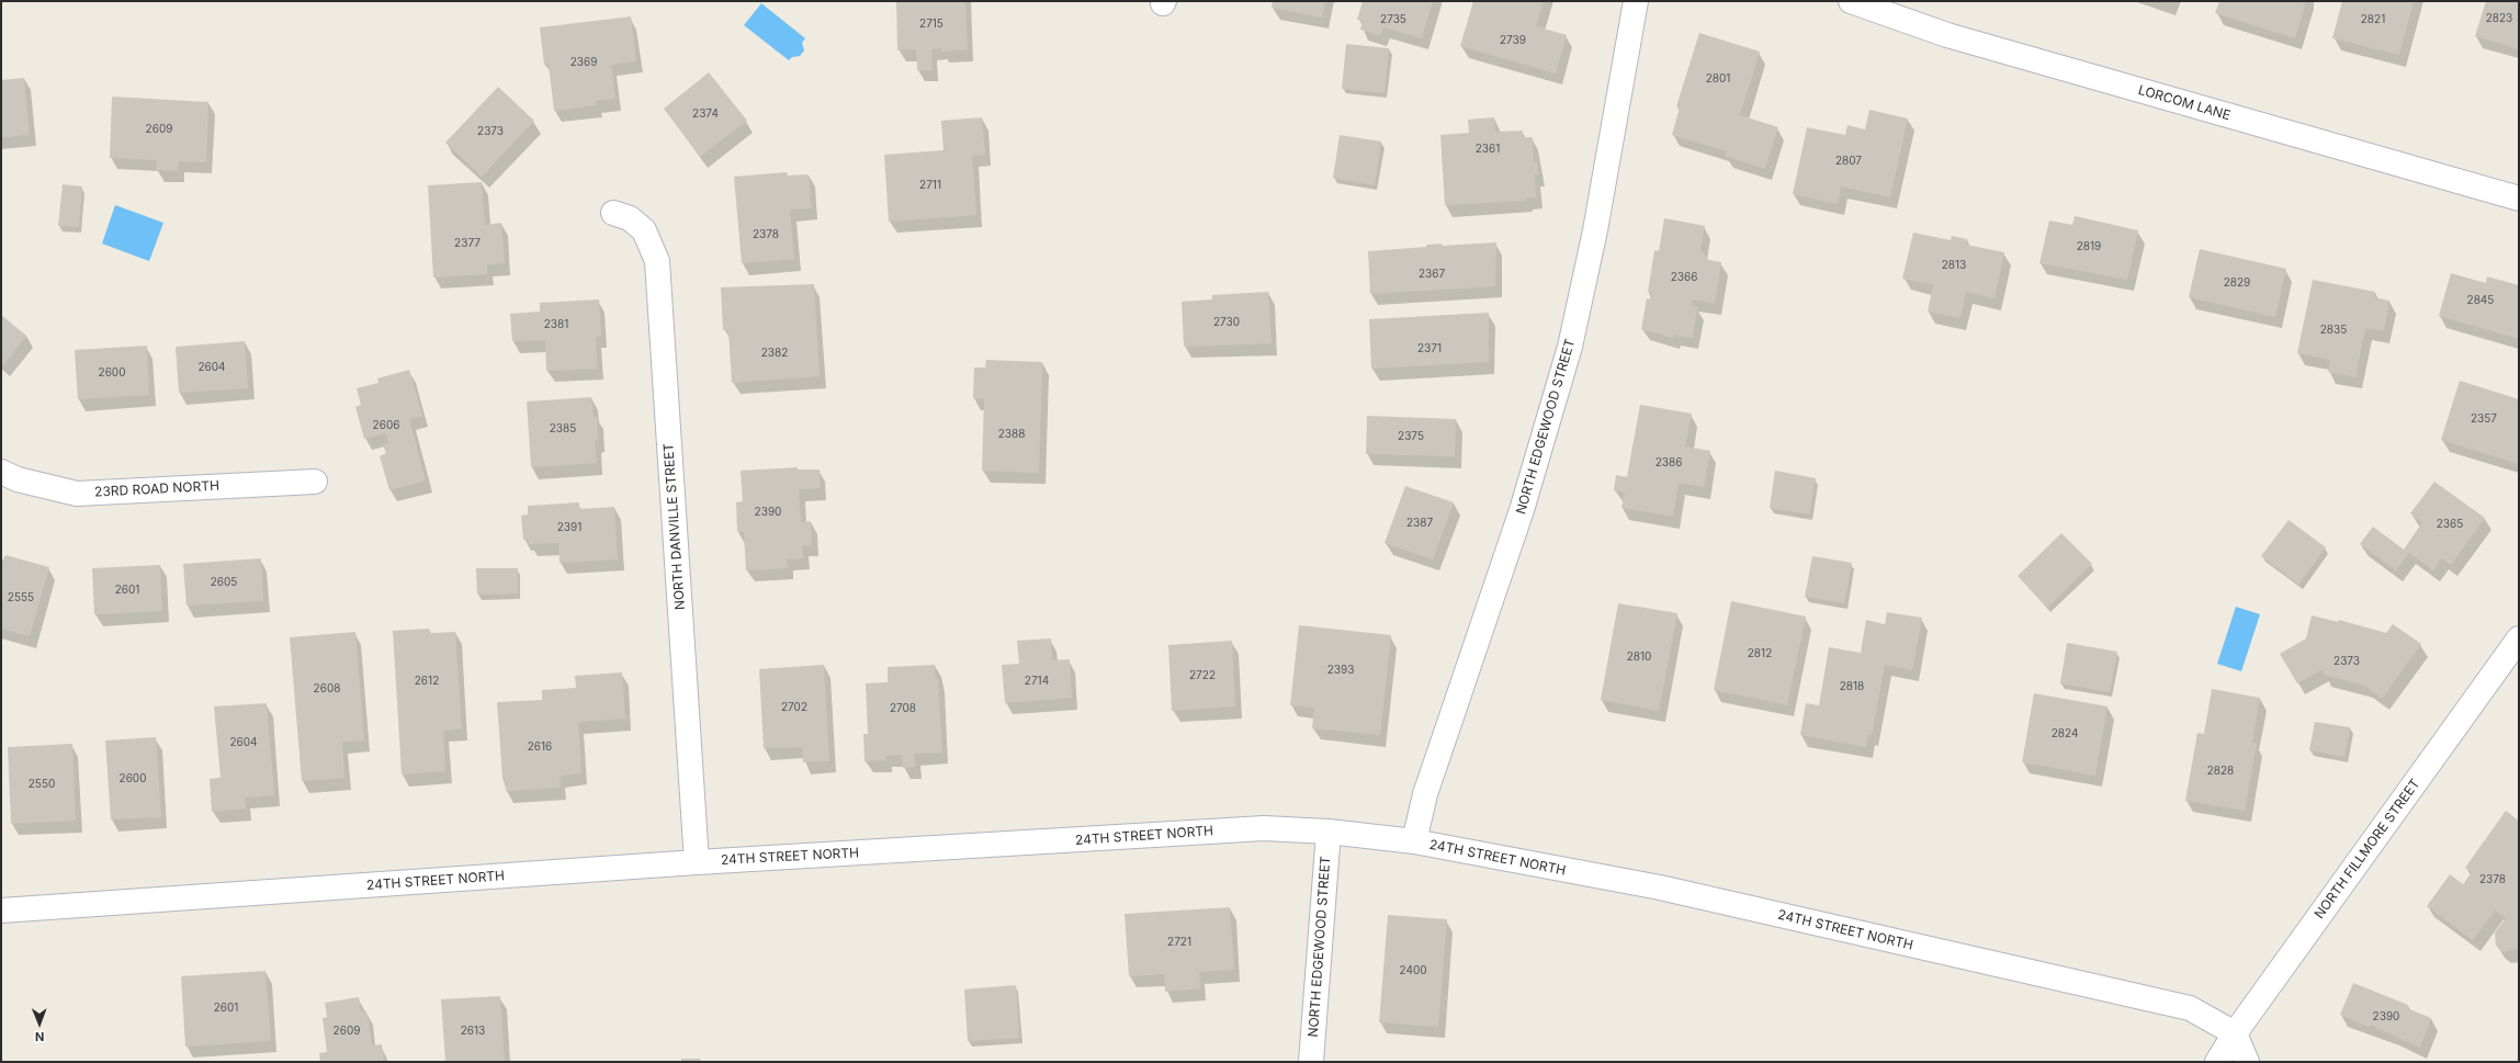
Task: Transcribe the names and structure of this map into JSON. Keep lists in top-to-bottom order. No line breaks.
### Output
{"streets":{"street":["LORCOM LANE","NORTH EDGEWOOD STREET","23RD ROAD NORTH","NORTH DANVILLE STREET","24TH STREET NORTH","NORTH FILLMORE STREET"]},"crossings":[["NORTH EDGEWOOD STREET","24TH STREET NORTH"],["NORTH DANVILLE STREET","24TH STREET NORTH"],["24TH STREET NORTH","NORTH FILLMORE STREET"]],"house_numbers":["2823","2735","2821","2715","2739","2369","2801","2374","2609","2373","2361","2807","2711","2378","2377","2819","2813","2367","2366","2829","2845","2730","2381","2835","2371","2382","2604","2600","2357","2606","2385","2388","2375","2386","2390","2387","2365","2391","2605","2601","2555","2812","2810","2373","2393","2722","2612","2714","2818","2608","2702","2708","2824","2604","2616","2828","2600","2550","2378","2721","2400","2601","2390","2609","2613"],"north":"bottom"}
